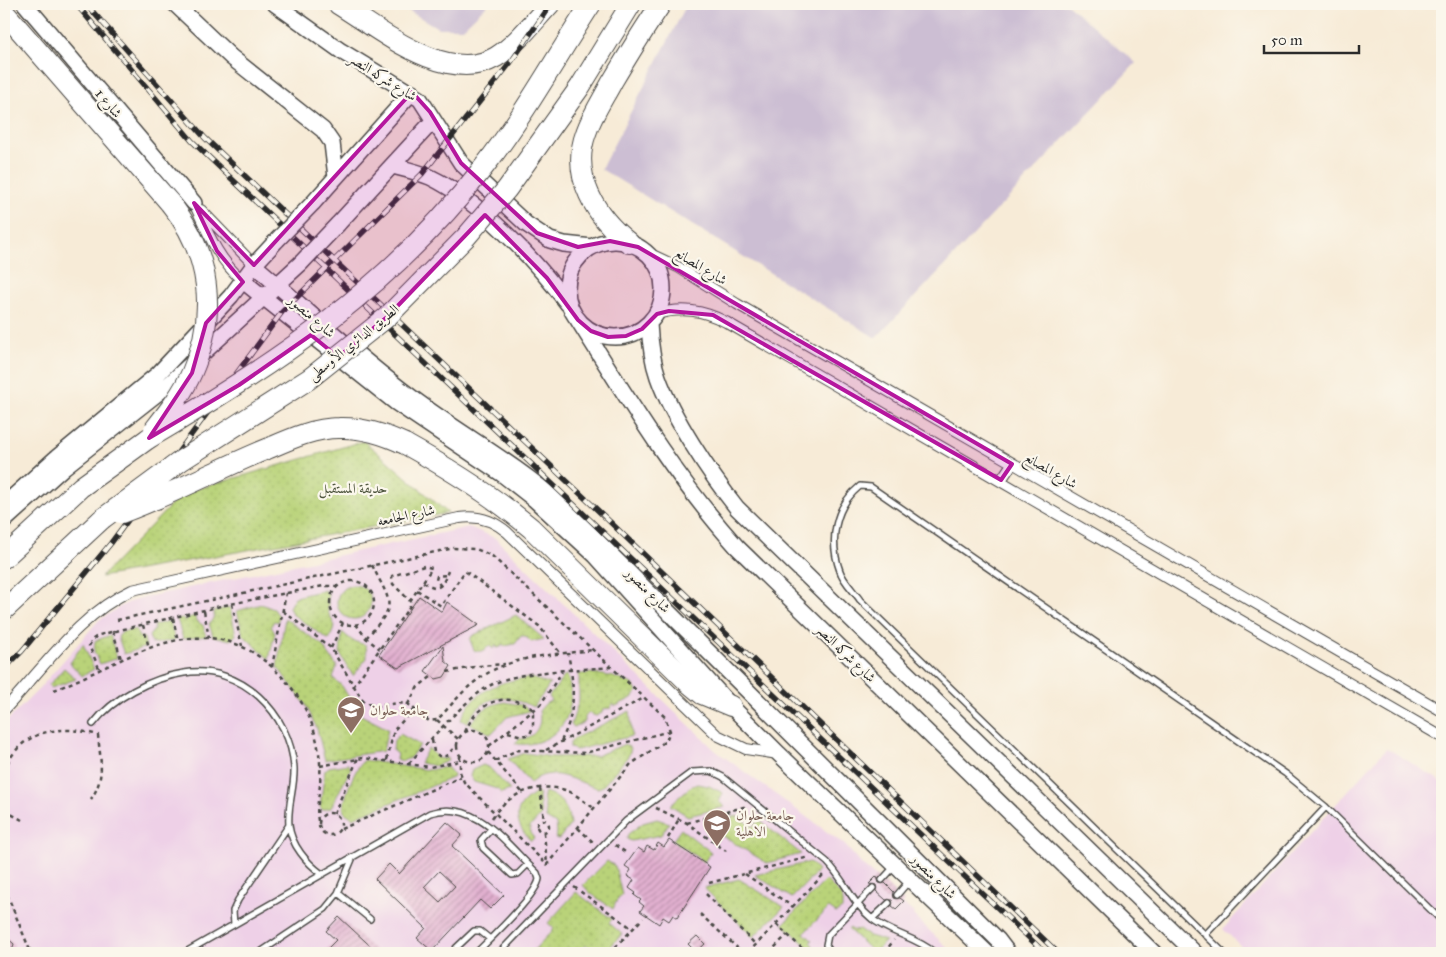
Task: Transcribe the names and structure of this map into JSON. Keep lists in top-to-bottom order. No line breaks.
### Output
{"streets":{"highway":["الطريق الدائري الأوسطى"],"street":["شارع شركه النصر","شارع 1","شارع المصانع","شارع منصور","شارع الجامعه"]},"crossings":[["شارع شركه النصر","شارع المصانع"],["شارع 1","شارع منصور"],["شارع منصور","شارع الجامعه"]],"parks":["حديقة المستقبل"],"places":{"school or university":["جامعة حلوان","جامعة حلوان الاهلية"]},"scale_bar":"50 m"}
